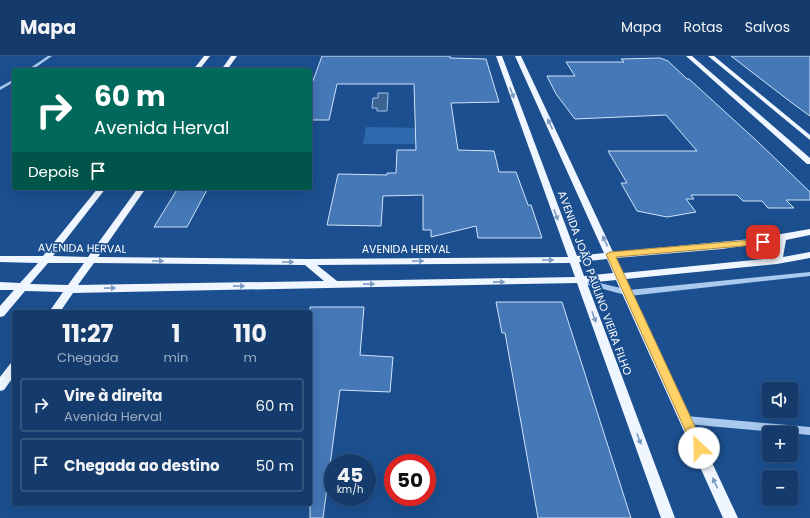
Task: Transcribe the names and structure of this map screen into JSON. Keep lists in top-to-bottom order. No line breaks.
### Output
{"streets":{"main road":["AVENIDA HERVAL","AVENIDA JOÃO PAULINO VIEIRA FILHO"]},"crossings":[["AVENIDA HERVAL","AVENIDA JOÃO PAULINO VIEIRA FILHO"]],"page":{"header":"Mapa","nav":["Mapa","Rotas","Salvos"],"turn":["60 m","Avenida Herval"],"then":"Depois","eta":["11:27","Chegada","1","min","110","m"],"list":[{"name":"Vire à direita","note":"Avenida Herval","value":"60 m"},{"name":"Chegada ao destino","value":"50 m"}],"map_buttons":["+","−"],"speed":"45 km/h","limit":"50"}}
